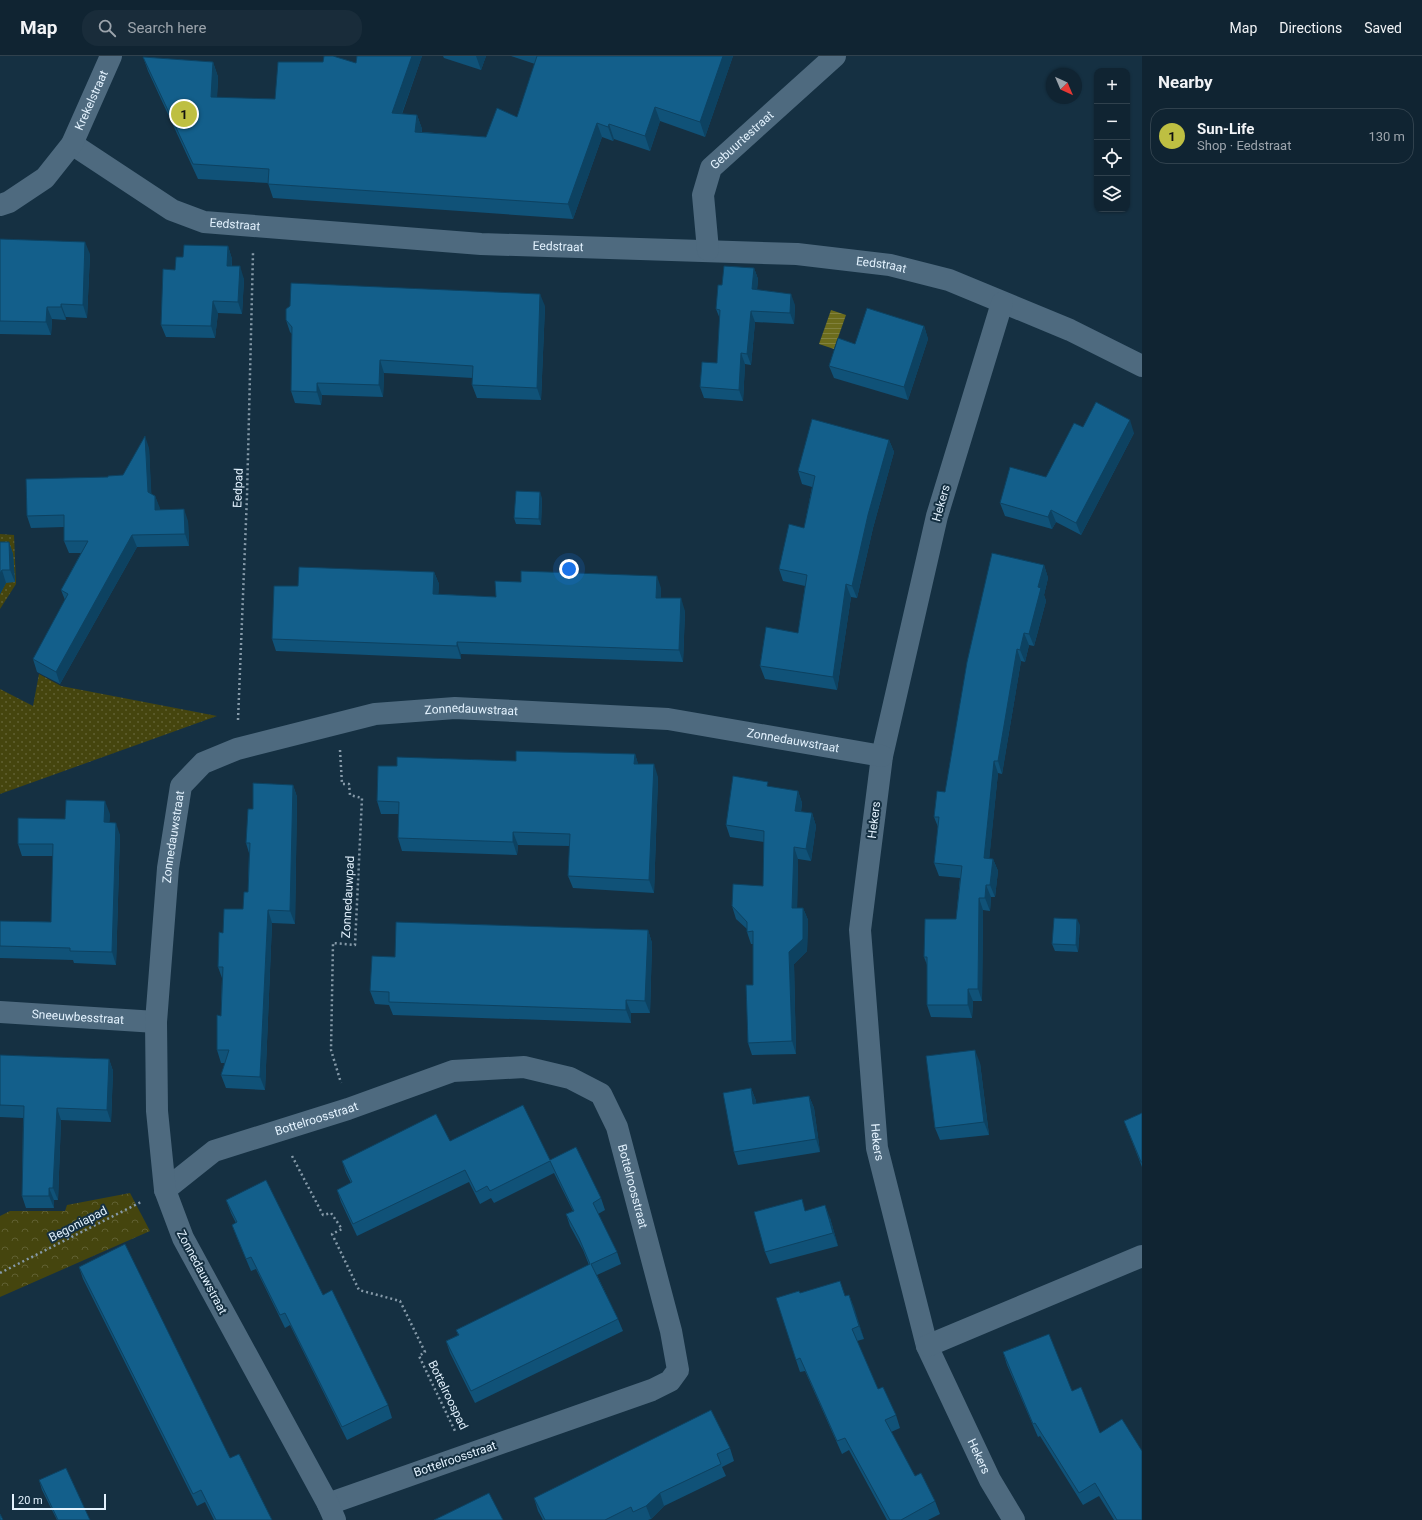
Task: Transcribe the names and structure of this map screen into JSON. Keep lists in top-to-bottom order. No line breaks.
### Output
{"streets":{"street":["Krekelstraat","Gebuurtestraat","Eedstraat","Hekers","Zonnedauwstraat","Sneeuwbesstraat","Bottelroosstraat"],"path":["Eedpad","Zonnedauwpad","Begoniapad","Bottelroospad"]},"crossings":[["Krekelstraat","Eedstraat"],["Gebuurtestraat","Eedstraat"],["Eedstraat","Eedpad"],["Eedstraat","Hekers"],["Eedpad","Zonnedauwstraat"],["Hekers","Zonnedauwstraat"],["Zonnedauwstraat","Zonnedauwpad"],["Zonnedauwstraat","Sneeuwbesstraat"],["Zonnedauwstraat","Bottelroosstraat"],["Zonnedauwstraat","Begoniapad"],["Zonnedauwpad","Bottelroosstraat"],["Bottelroosstraat","Begoniapad"],["Bottelroosstraat","Bottelroospad"]],"scale_bar":"20 m","north":"bottom right","page":{"header":"Map","search":"Search here","nav":["Map","Directions","Saved"],"heading":"Nearby","map_buttons":["+","−"],"pins":"1","list":[{"mark":"1","name":"Sun-Life","note":"Shop · Eedstraat","value":"130 m"}],"scale":"20 m"}}
